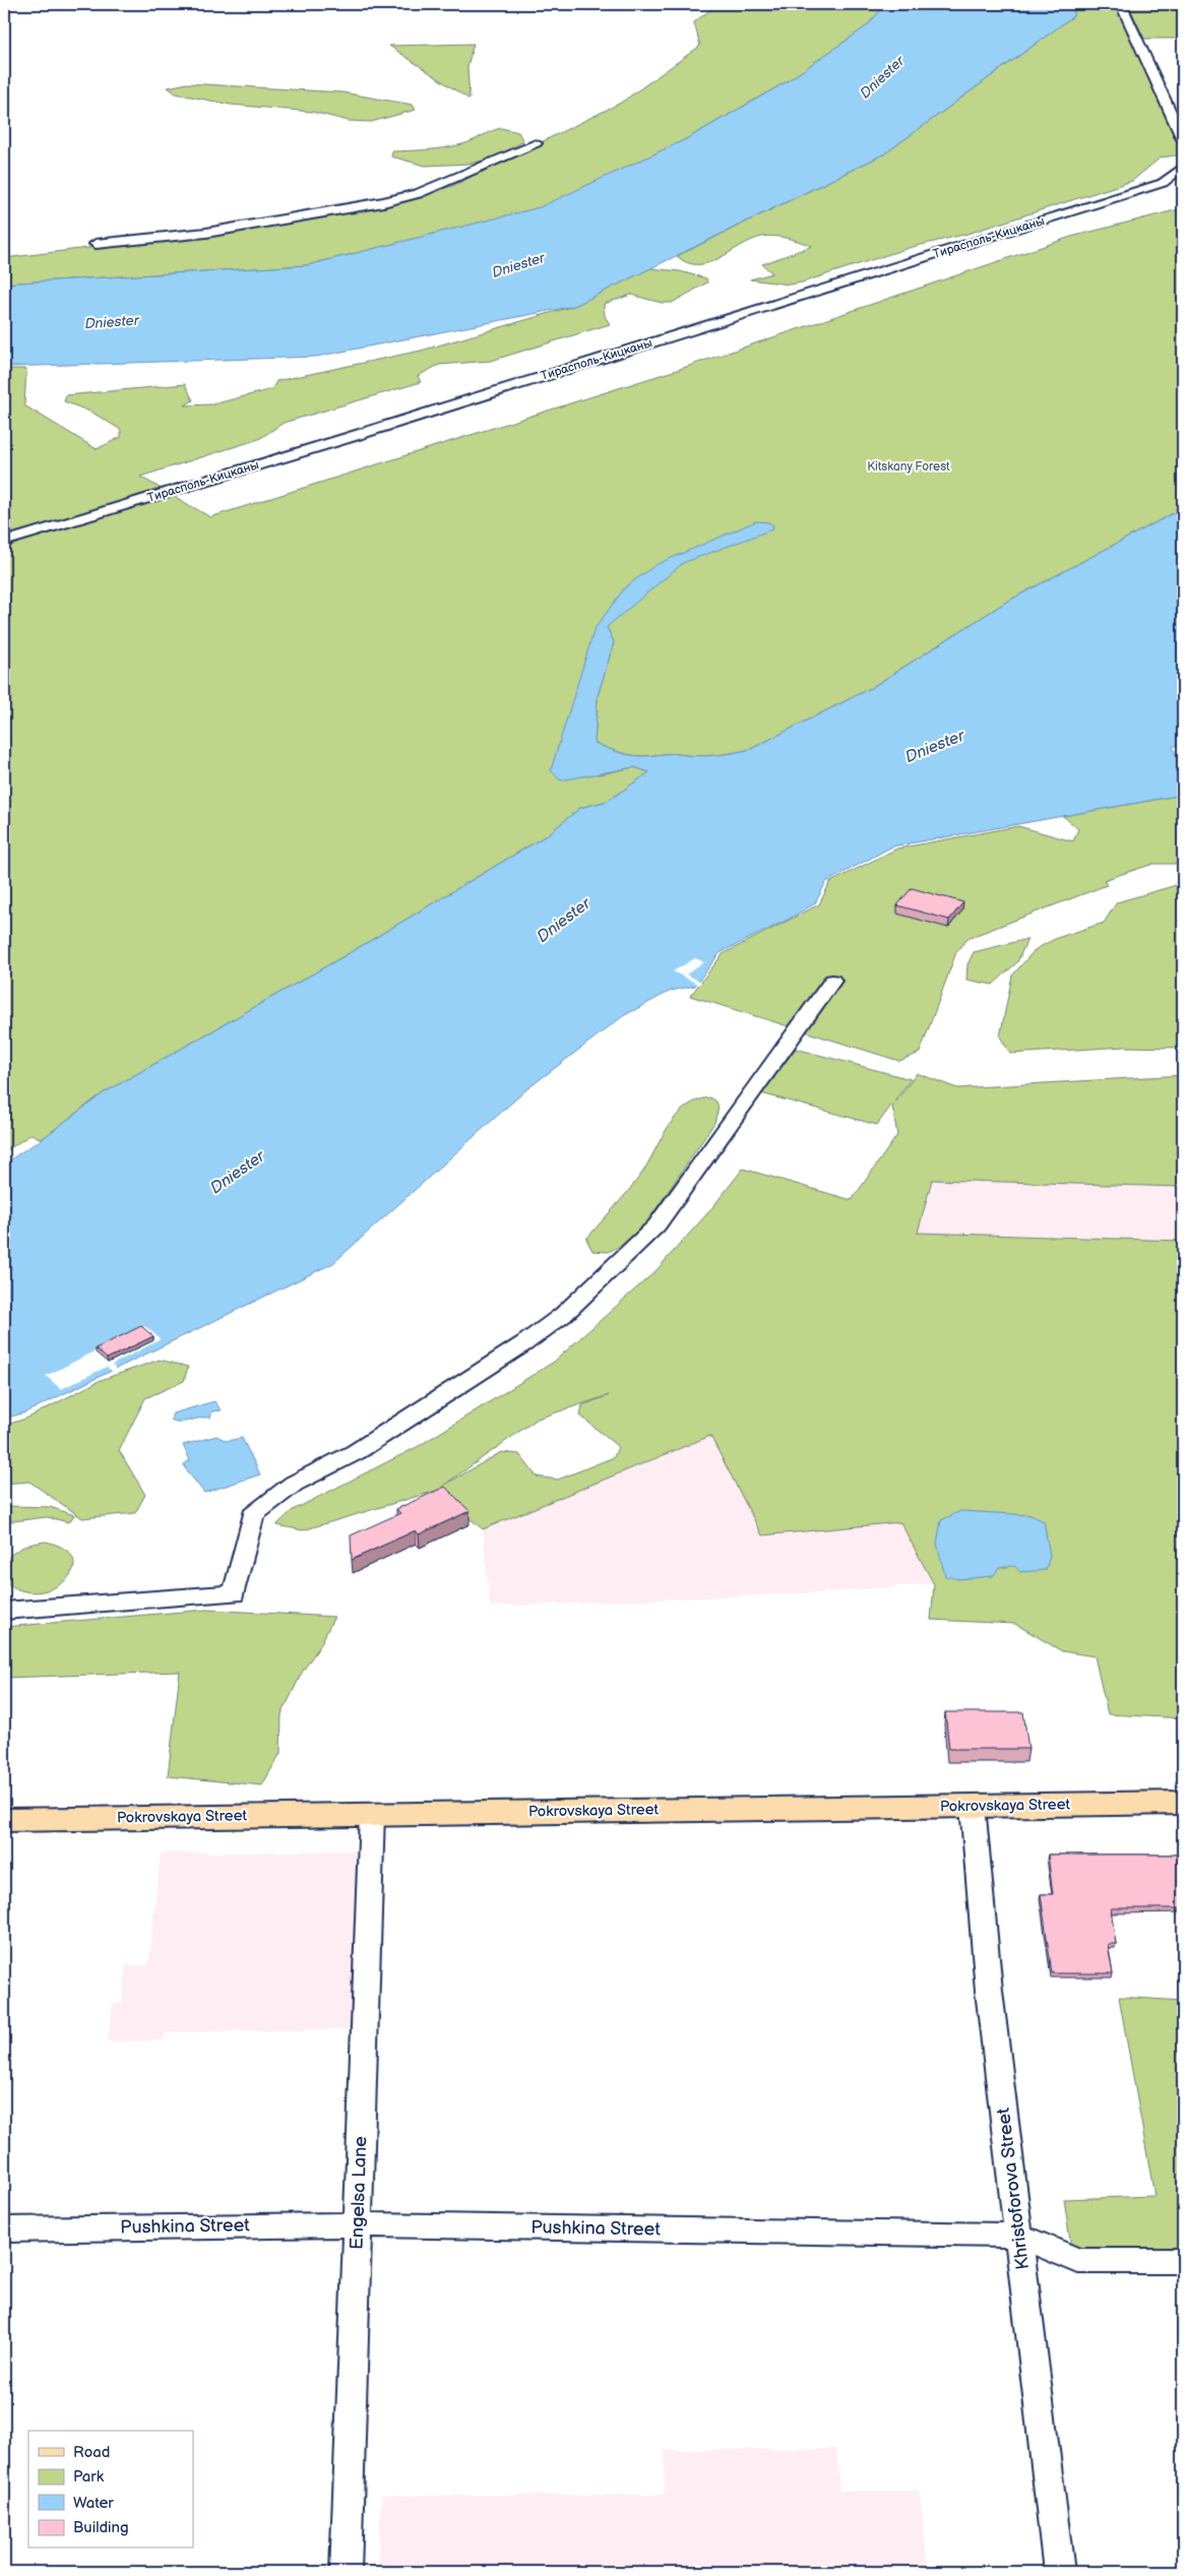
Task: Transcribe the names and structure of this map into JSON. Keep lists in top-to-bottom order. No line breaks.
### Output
{"streets":{"main road":["Pokrovskaya Street"],"street":["Тирасполь-Кицканы","Khristoforova Street","Engelsa Lane","Pushkina Street"]},"crossings":[["Pokrovskaya Street","Khristoforova Street"],["Pokrovskaya Street","Engelsa Lane"],["Khristoforova Street","Pushkina Street"],["Engelsa Lane","Pushkina Street"]],"water":["Dniester"],"parks":["Kitskany Forest"],"legend":["Road","Park","Water","Building"]}
